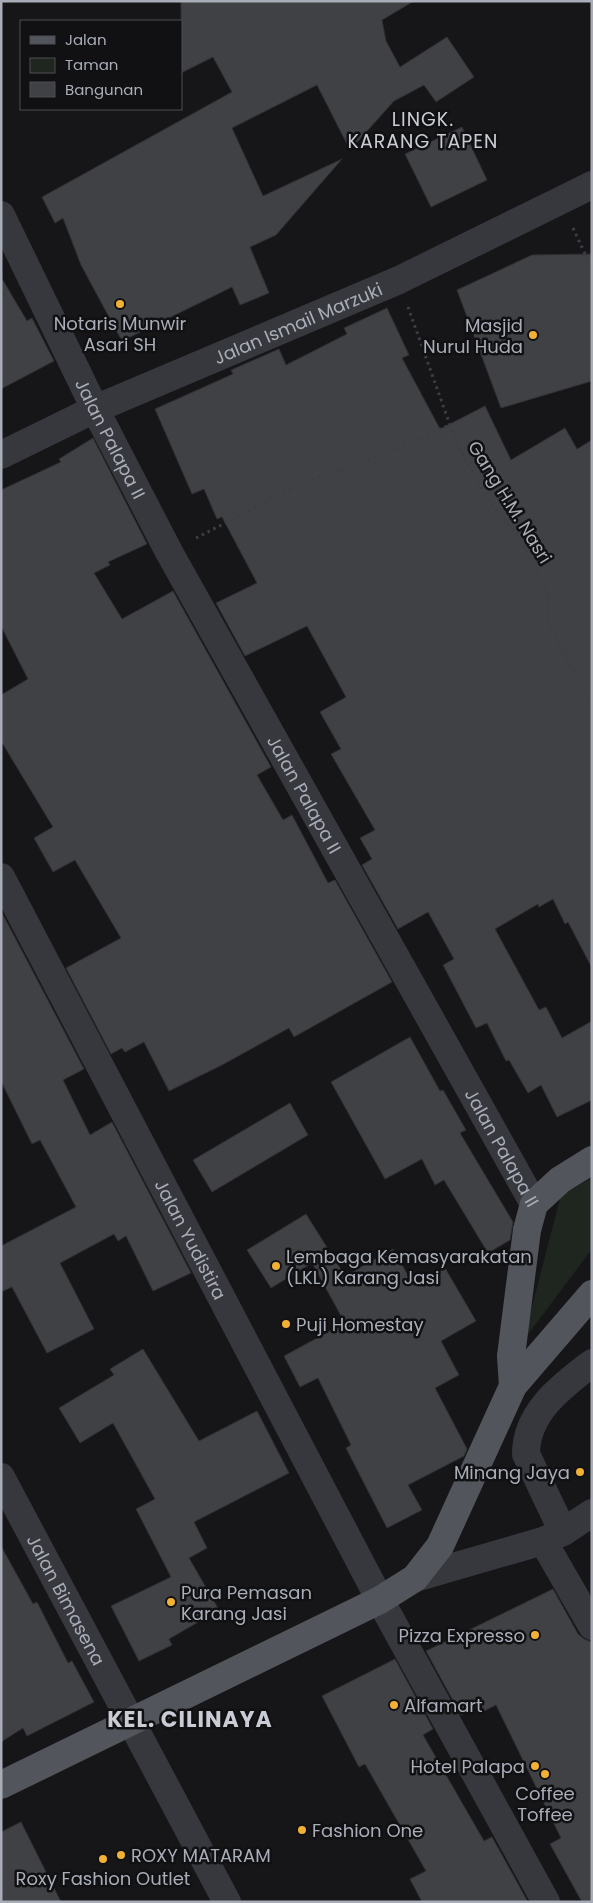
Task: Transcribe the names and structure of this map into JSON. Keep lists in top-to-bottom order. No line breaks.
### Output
{"streets":{"main road":["Jalan Palapa II"],"street":["Jalan Ismail Marzuki","Jalan Yudistira","Jalan Bimasena"],"path":["Gang H.M. Nasri"]},"crossings":[["Jalan Ismail Marzuki","Jalan Palapa II"],["Jalan Ismail Marzuki","Gang H.M. Nasri"]],"districts":["LINGK. KARANG TAPEN","KEL. CILINAYA"],"places":["Notaris Munwir Asari SH","Masjid Nurul Huda","Lembaga Kemasyarakatan (LKL) Karang Jasi","Puji Homestay","Minang Jaya","Pura Pemasan Karang Jasi","Pizza Expresso","Alfamart","Hotel Palapa","Coffee Toffee","Fashion One","ROXY MATARAM","Roxy Fashion Outlet"],"legend":["Jalan","Taman","Bangunan"]}
